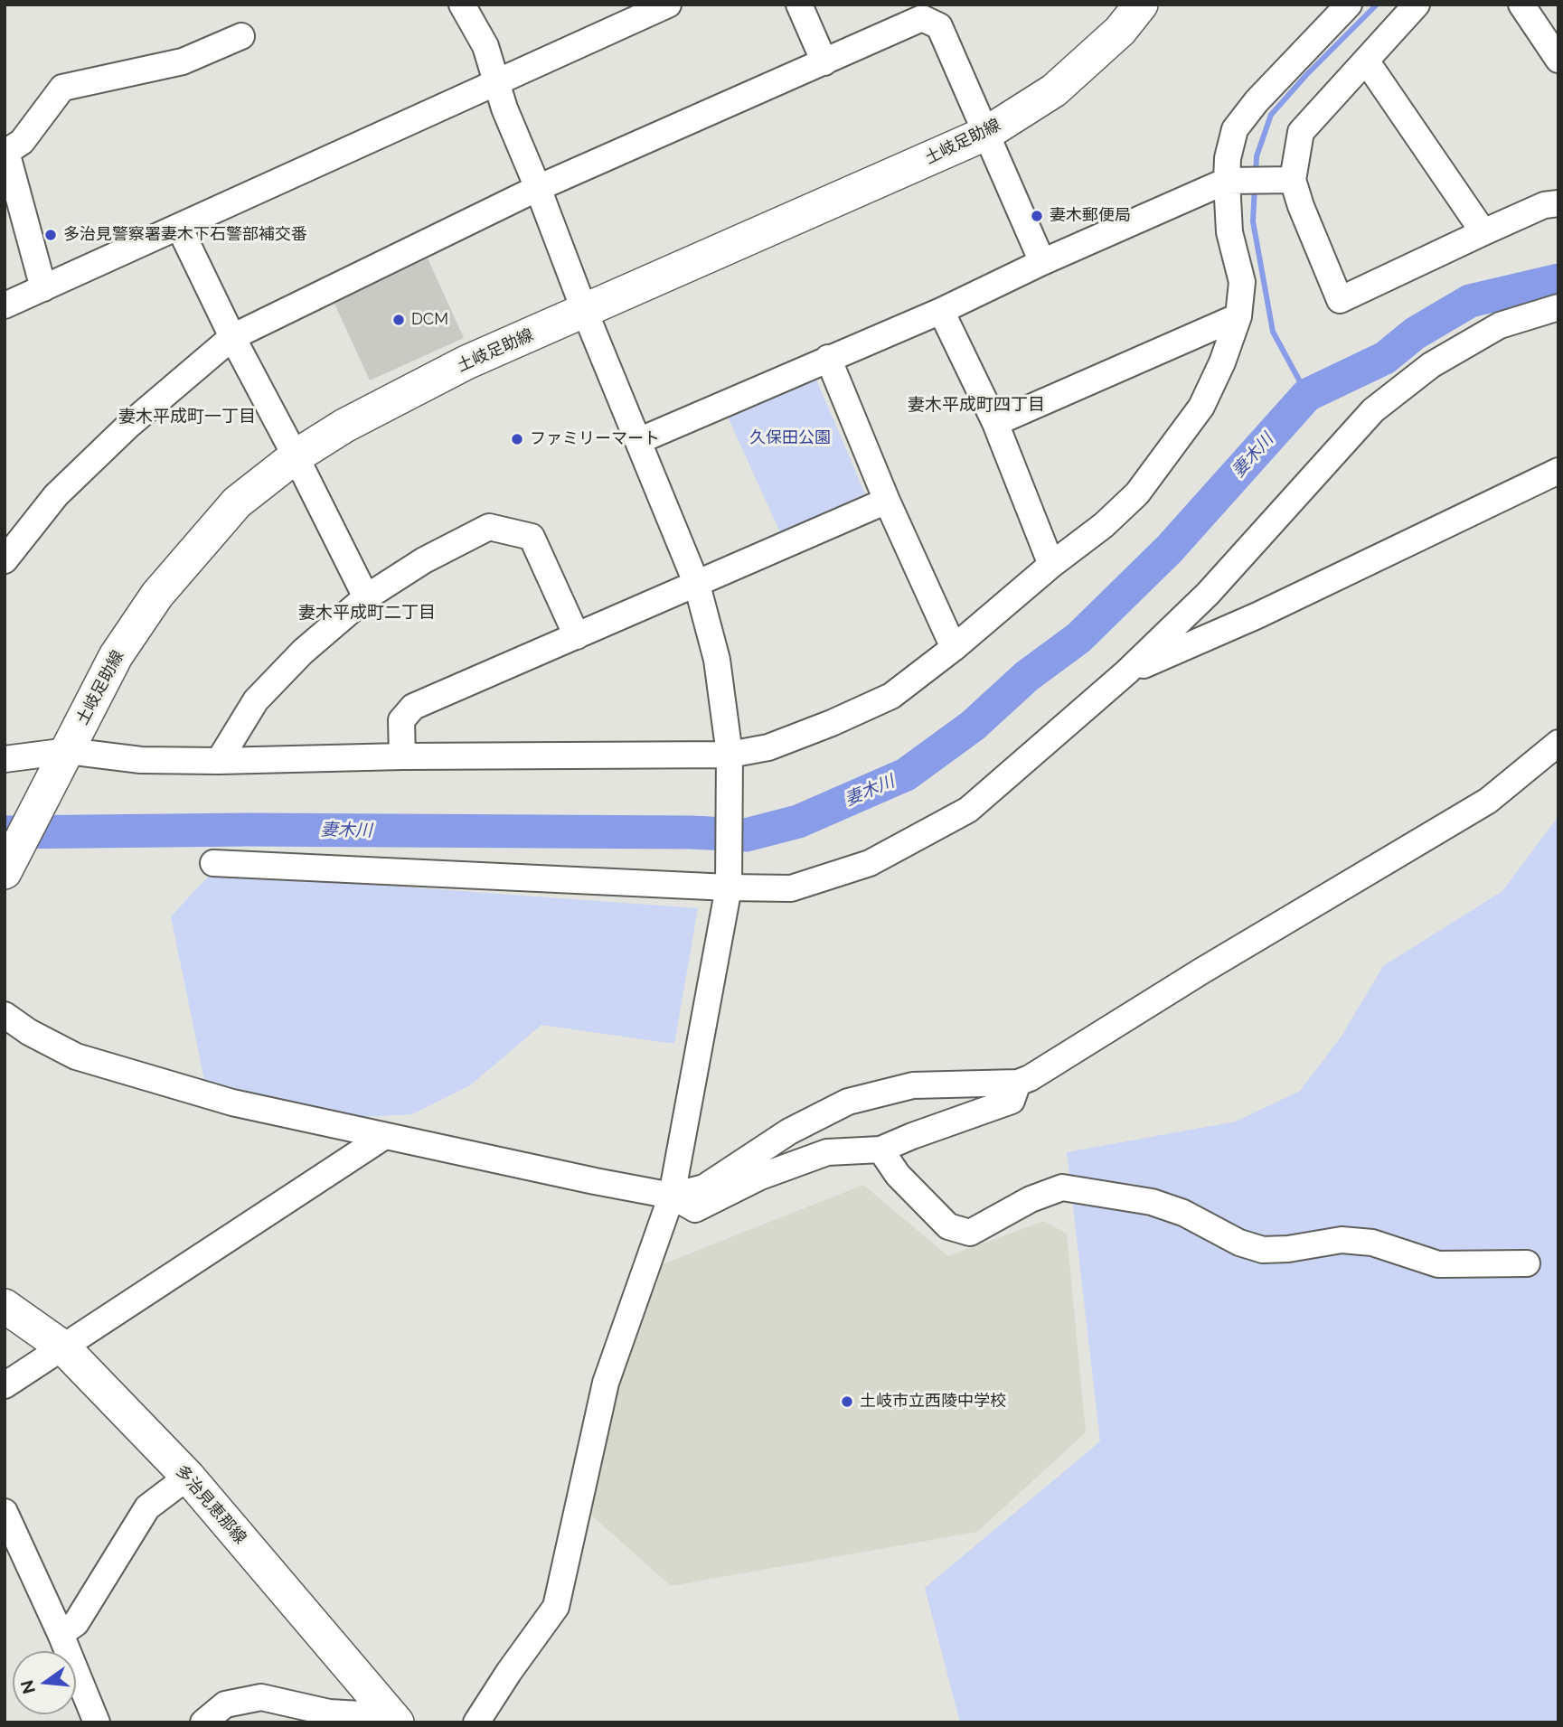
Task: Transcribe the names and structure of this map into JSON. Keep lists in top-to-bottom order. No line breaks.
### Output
{"streets":{"main road":["土岐足助線","多治見恵那線"]},"districts":["妻木平成町四丁目","妻木平成町一丁目","妻木平成町二丁目"],"water":["妻木川"],"parks":["久保田公園"],"places":["妻木郵便局","多治見警察署妻木下石警部補交番","DCM","ファミリーマート","土岐市立西陵中学校"],"north":"left"}
